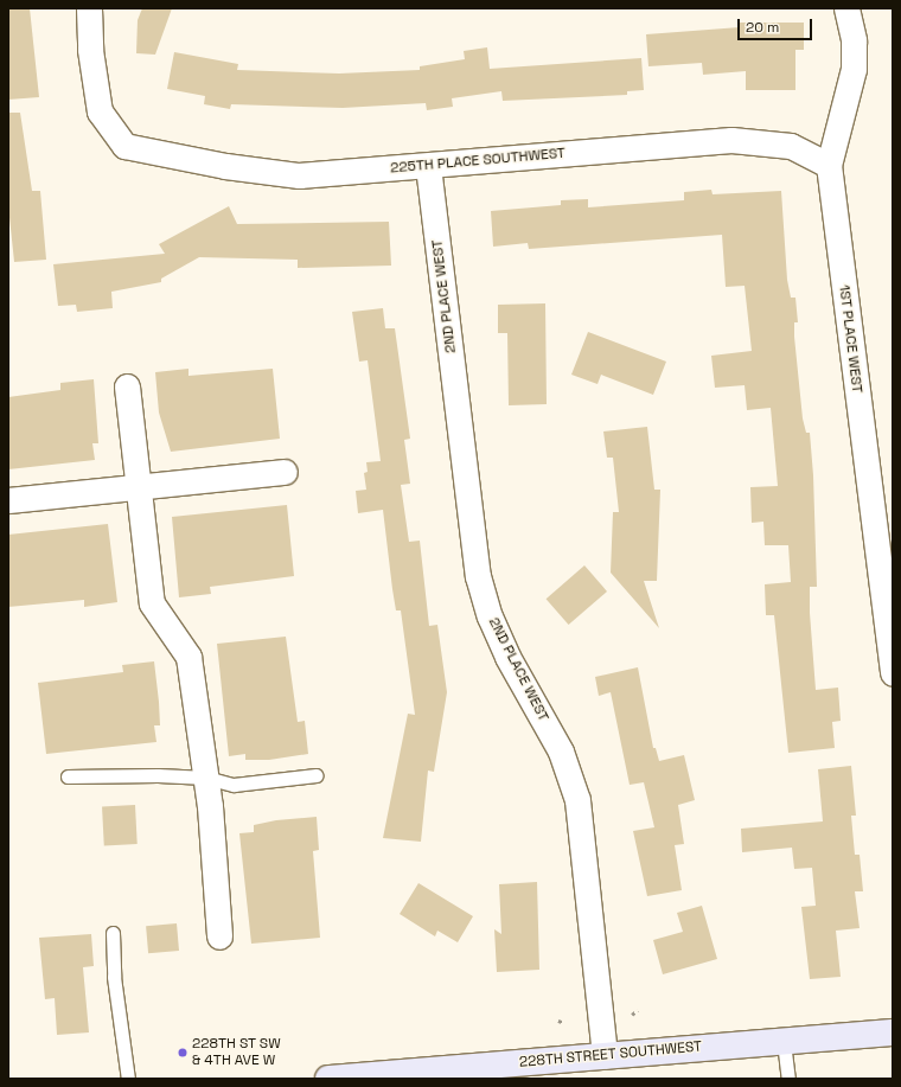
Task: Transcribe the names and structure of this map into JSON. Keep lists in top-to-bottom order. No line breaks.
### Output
{"streets":{"main road":["228TH STREET SOUTHWEST"],"street":["225TH PLACE SOUTHWEST","2ND PLACE WEST","1ST PLACE WEST"]},"crossings":[["225TH PLACE SOUTHWEST","2ND PLACE WEST"],["225TH PLACE SOUTHWEST","1ST PLACE WEST"],["2ND PLACE WEST","228TH STREET SOUTHWEST"]],"places":["228TH ST SW & 4TH AVE W"],"scale_bar":"20 m"}
